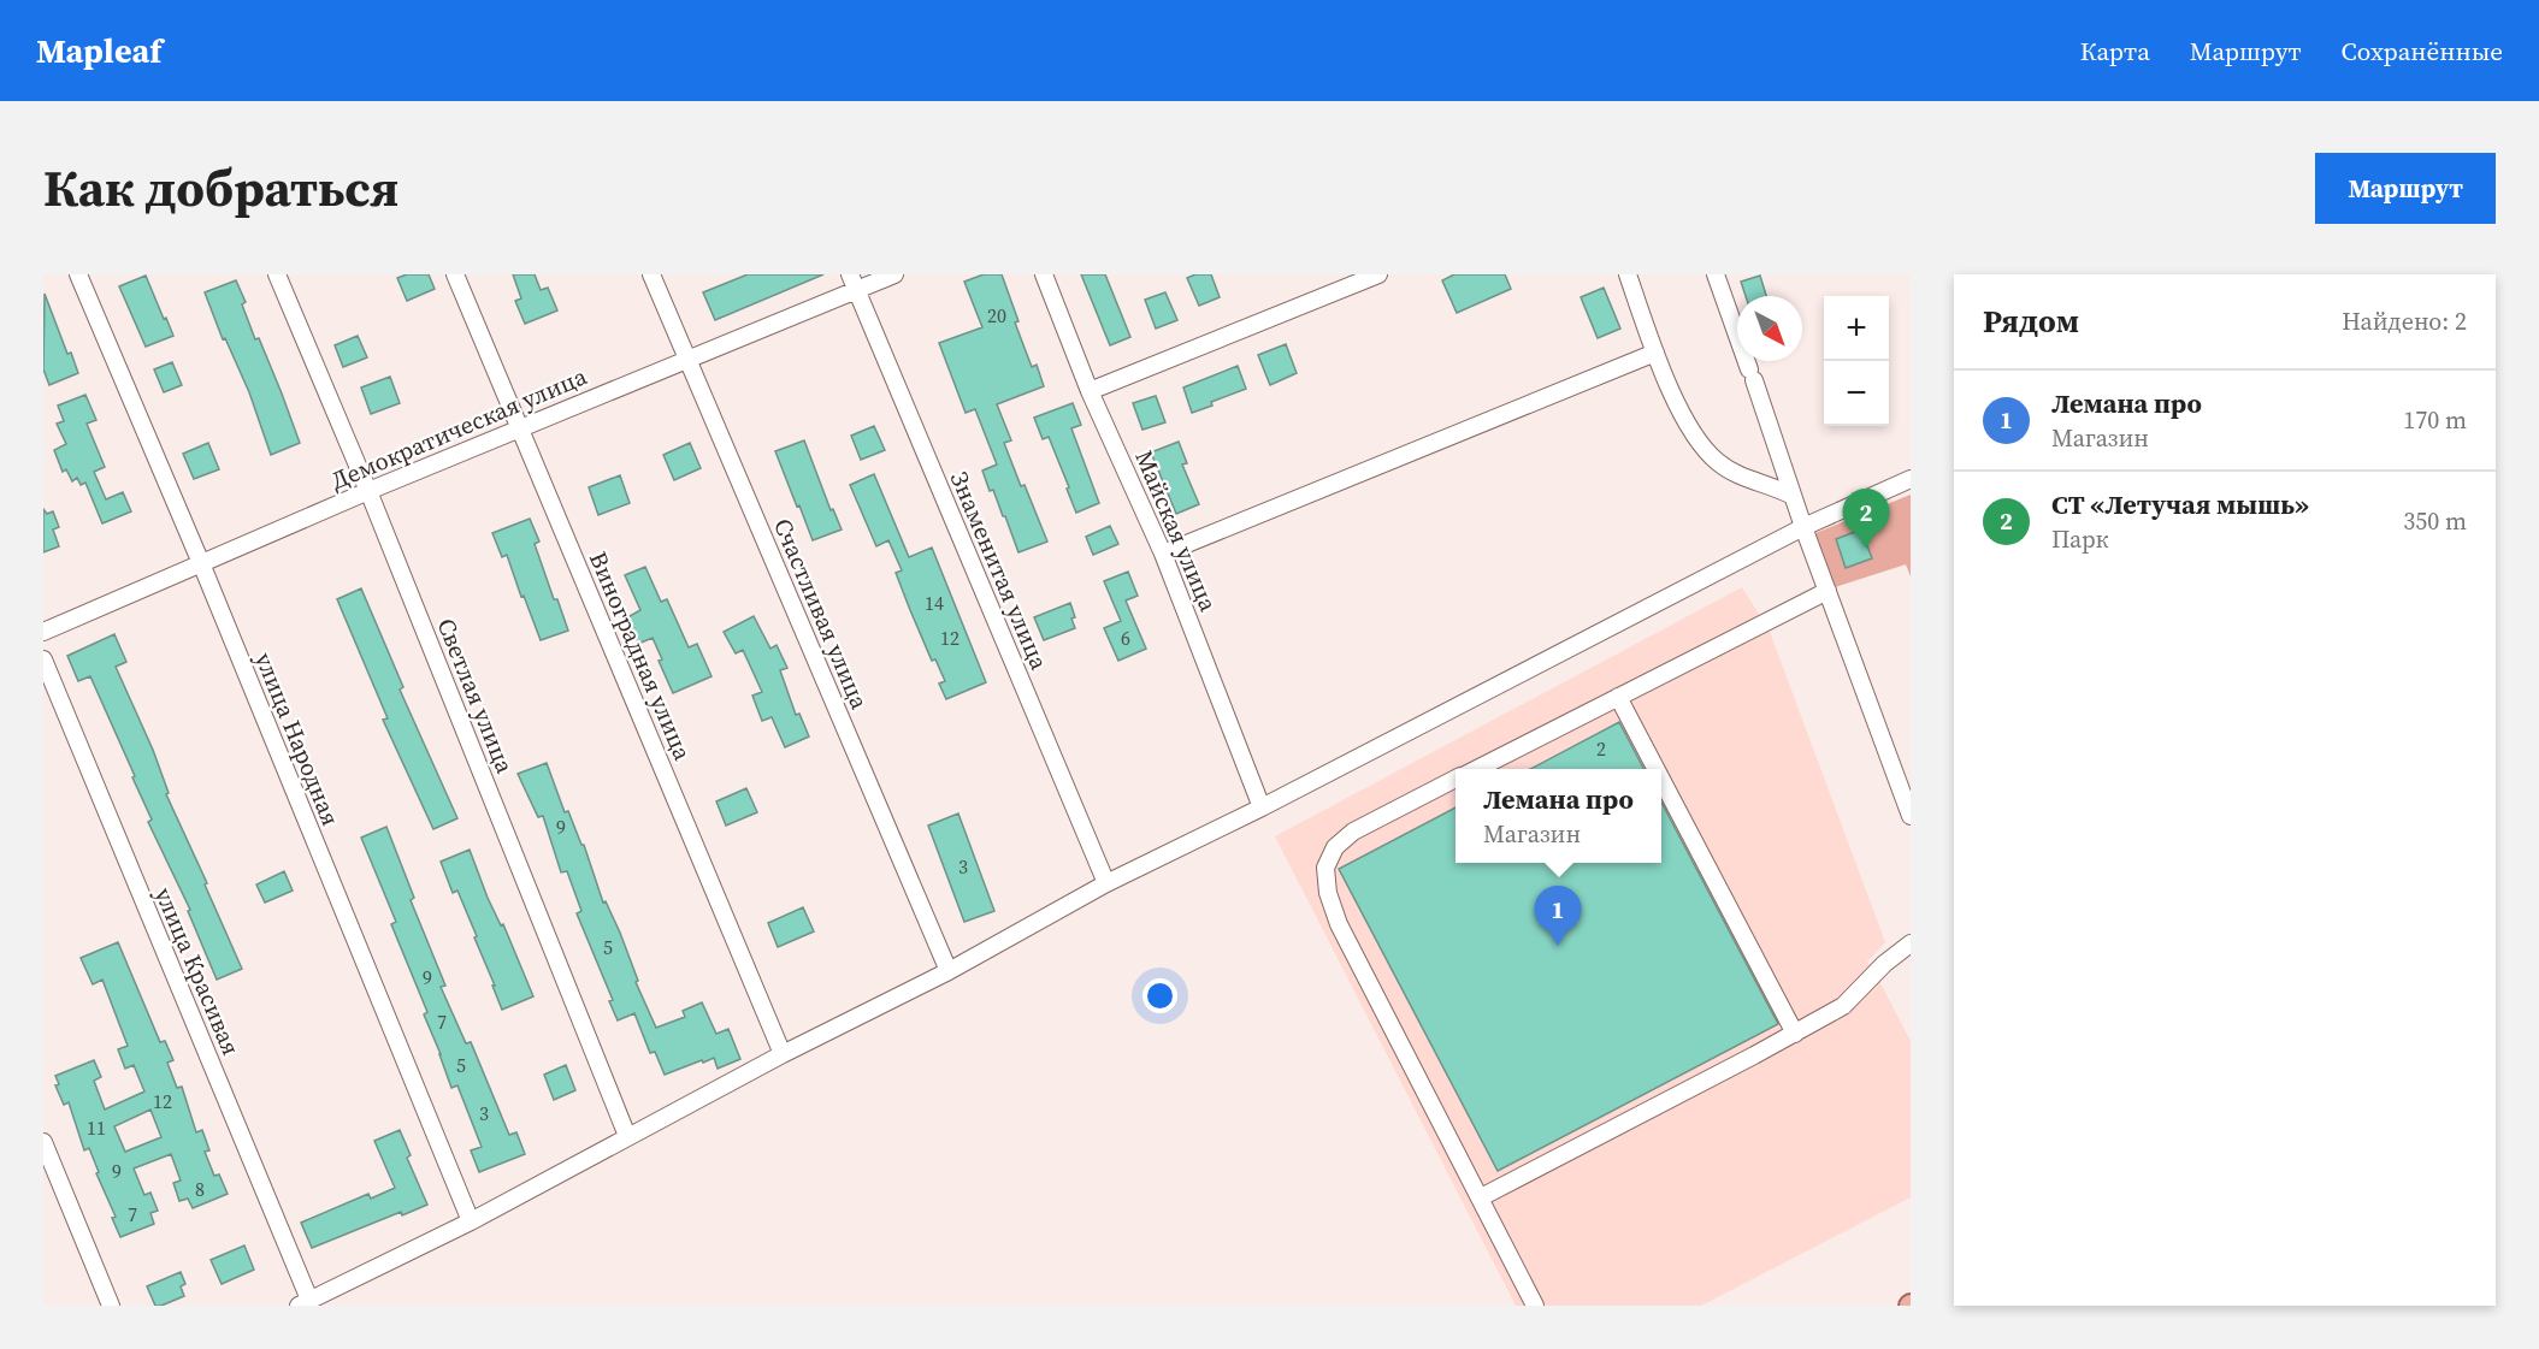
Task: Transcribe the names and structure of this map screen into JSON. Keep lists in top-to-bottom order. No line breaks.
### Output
{"streets":{"street":["Демократическая улица","Майская улица","Знаменитая улица","Счастливая улица","Виноградная улица","Светлая улица","улица Народная","улица Красивая"]},"crossings":[["Демократическая улица","Знаменитая улица"],["Демократическая улица","Счастливая улица"],["Демократическая улица","Виноградная улица"],["Демократическая улица","Светлая улица"],["Демократическая улица","улица Народная"]],"house_numbers":["20","14","12","6","2","9","3","5","9","7","5","12","3","11","9","8","7"],"north":"bottom right","page":{"header":"Mapleaf","nav":["Карта","Маршрут","Сохранённые"],"title":"Как добраться","buttons":"Маршрут","heading":["Рядом","Найдено: 2"],"map_buttons":["+","−"],"list":[{"mark":"1","name":"Лемана про","note":"Магазин","value":"170 m"},{"mark":"2","name":"СТ «Летучая мышь»","note":"Парк","value":"350 m"}],"pins":["2","1"],"popup":["Лемана про","Магазин"]}}
